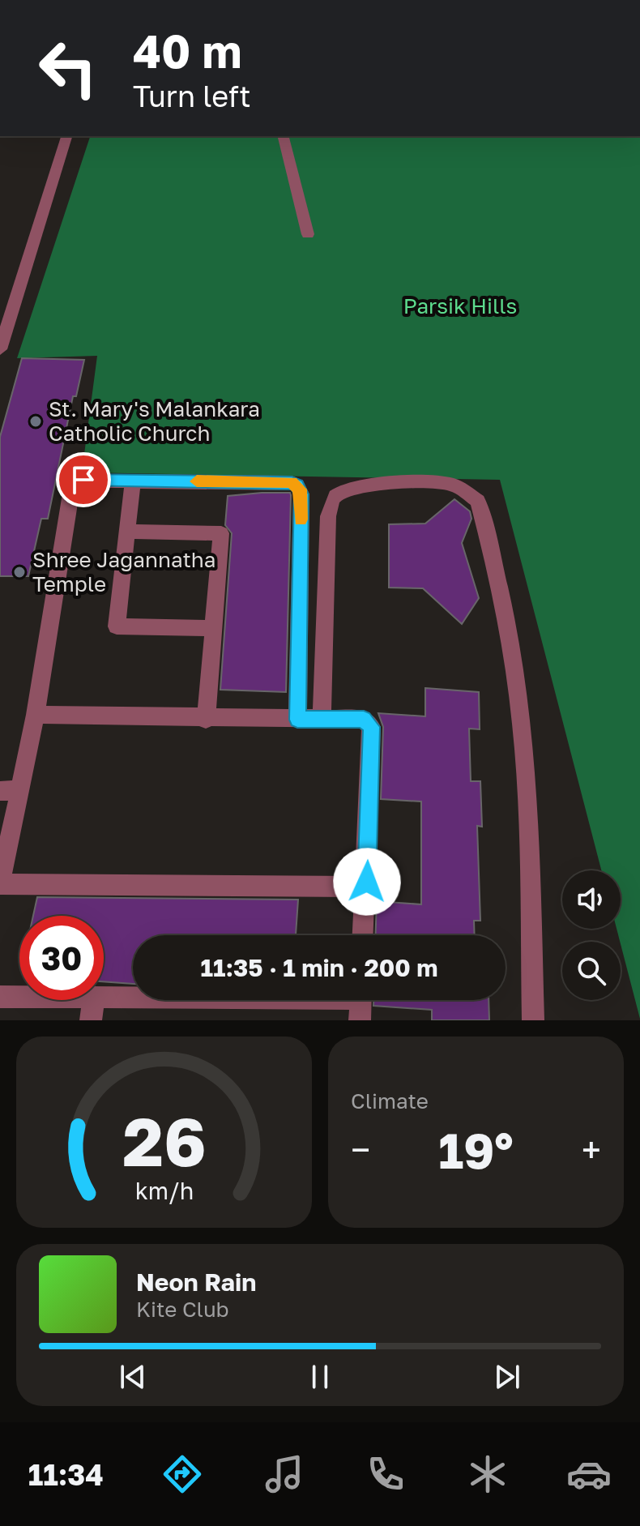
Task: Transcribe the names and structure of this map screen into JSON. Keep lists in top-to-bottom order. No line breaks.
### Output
{"parks":["Parsik Hills"],"places":["St. Mary's Malankara Catholic Church","Shree Jagannatha Temple"],"page":{"turn":["40 m","Turn left"],"limit":"30","trip":"11:35 · 1 min · 200 m","tile":"Climate","heat":["−","19°","+"],"song":["Neon Rain","Kite Club"],"tabs":"11:34","gauge":["26","km/h"]}}
